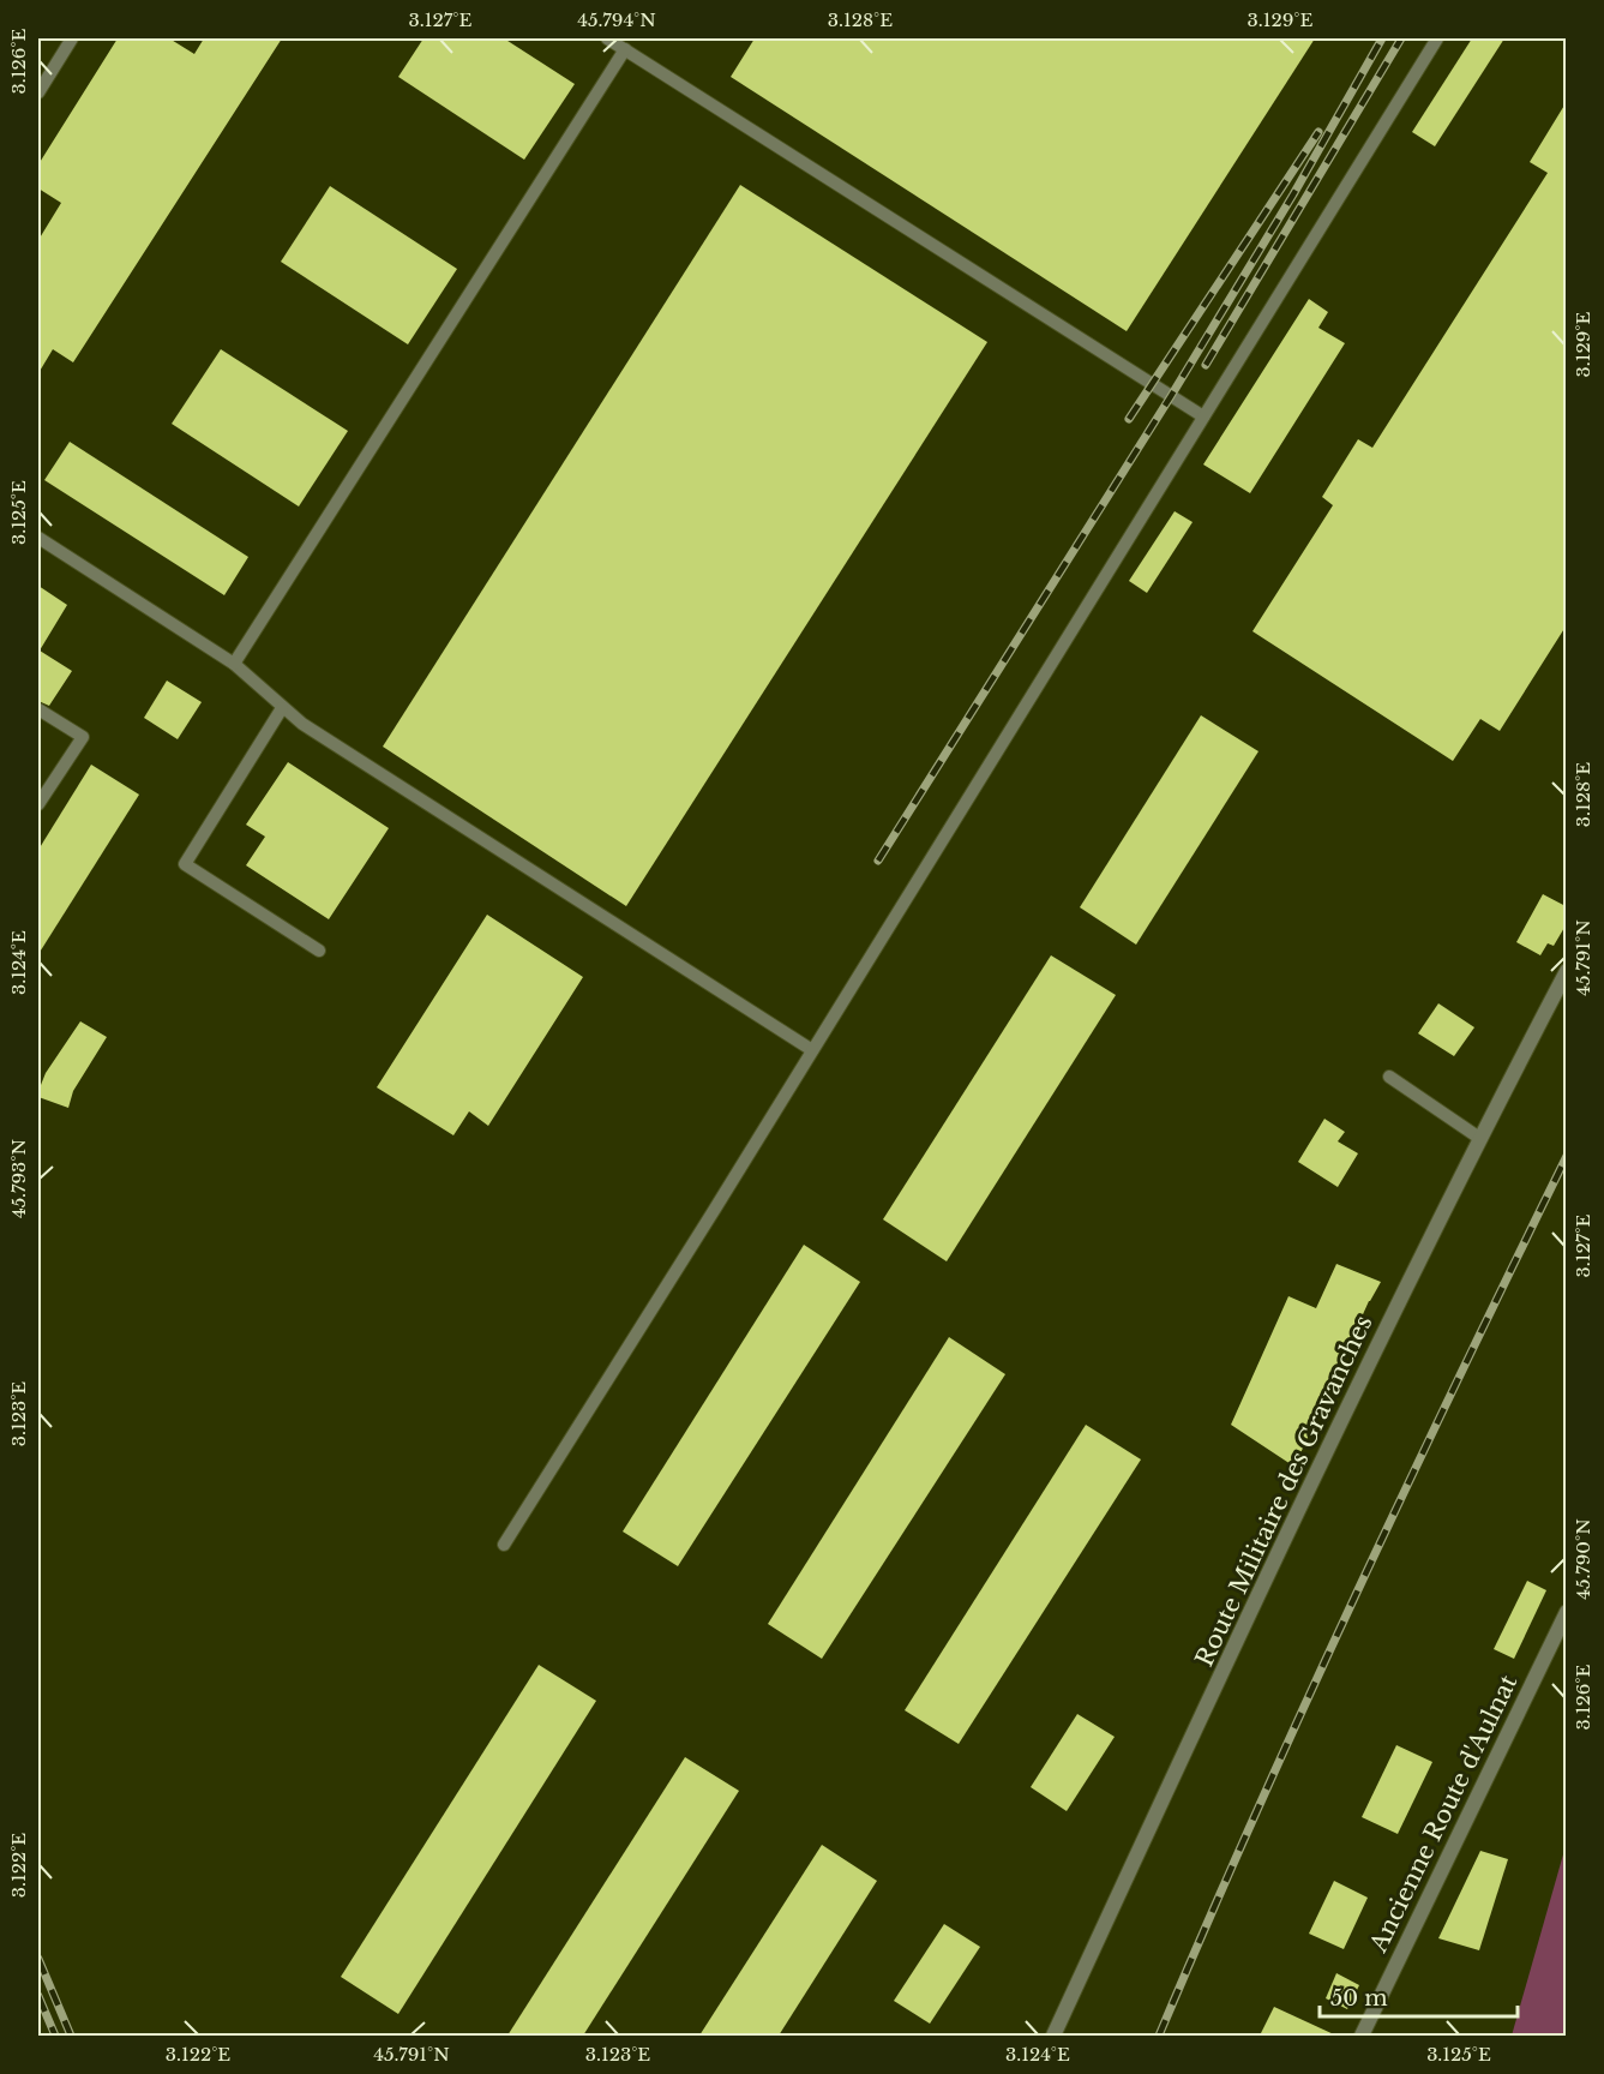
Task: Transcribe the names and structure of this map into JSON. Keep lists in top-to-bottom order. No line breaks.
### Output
{"streets":{"street":["Route Militaire des Gravanches","Ancienne Route d'Aulnat"]},"scale_bar":"50 m","coordinates":["3.127°E","45.794°N","3.128°E","3.129°E","3.126°E","3.125°E","45.791°N","3.124°E","45.793°N","3.123°E","45.790°N","3.122°E"]}
